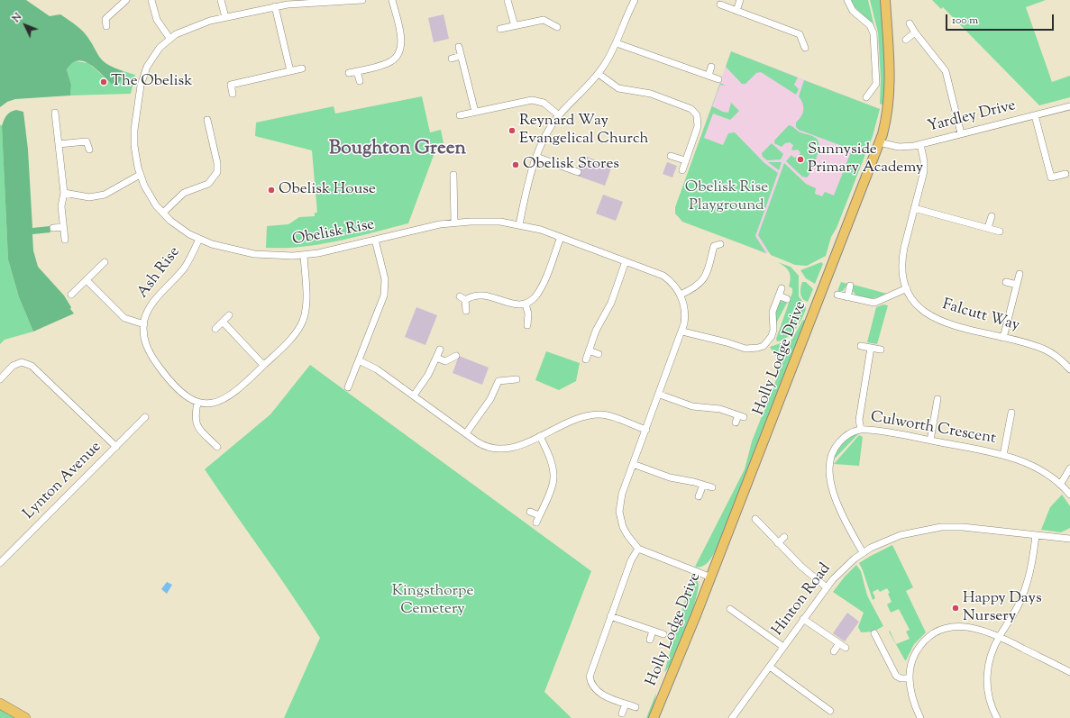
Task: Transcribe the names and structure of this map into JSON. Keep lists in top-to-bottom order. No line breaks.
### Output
{"streets":{"main road":["Holly Lodge Drive"],"street":["Yardley Drive","Obelisk Rise","Ash Rise","Falcutt Way","Culworth Crescent","Lynton Avenue","Hinton Road"]},"crossings":[["Yardley Drive","Falcutt Way"],["Yardley Drive","Holly Lodge Drive"],["Obelisk Rise","Ash Rise"],["Culworth Crescent","Hinton Road"]],"districts":["Boughton Green"],"parks":["Obelisk Rise Playground","Kingsthorpe Cemetery"],"places":["The Obelisk","Reynard Way Evangelical Church","Sunnyside Primary Academy","Obelisk Stores","Obelisk House","Happy Days Nursery"],"scale_bar":"100 m","north":"top left"}
